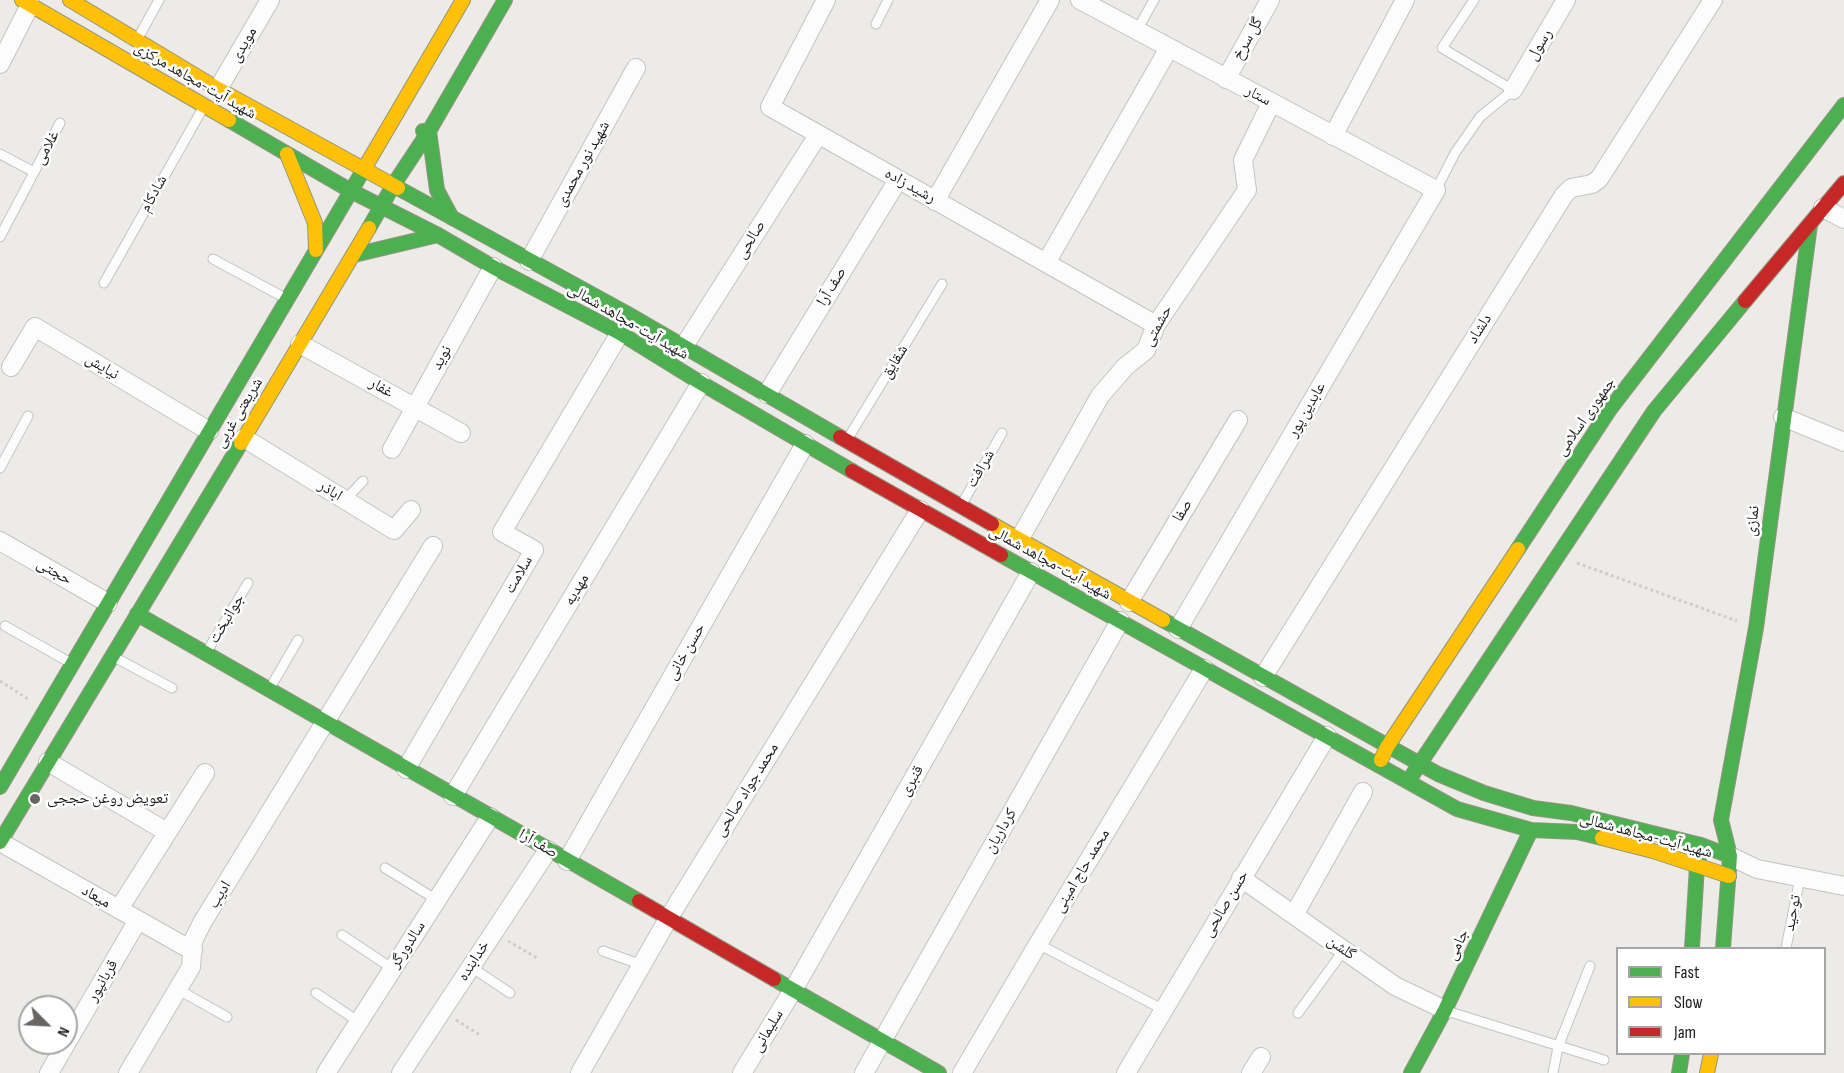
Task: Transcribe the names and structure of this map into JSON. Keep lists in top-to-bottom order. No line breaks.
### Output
{"streets":{"main road":["شهید آیت-مجاهد مرکزی","صف آرا","شهید آیت-مجاهد شمالی","شریعتی غربی","جمهوری اسلامی","نمازی","جامی"],"street":["گل سرخ","مویدی","رسول","ستار","شهید نور محمدی","رشید زاده","صالحی","حشمتی","دلشاد","نوید","نیایش","غفار","عابدین پور","اباذر","صفا","حجتی","سلامت","مهدیه","حسن خانی","قنبری","محمد جواد صالحی","کرداریان","محمد حاج امینی","ادیب","میعاد","حسن صالحی","سالدورگر","گلشن","خدابنده","قربانپور","سلیمانی"],"lane":["غلامی","شادکام","شقایق","شرافت","جوانبخت","توحید"]},"crossings":[["گل سرخ","ستار"],["مویدی","شهید آیت-مجاهد مرکزی"],["شهید آیت-مجاهد مرکزی","شادکام"],["شهید آیت-مجاهد مرکزی","شهید آیت-مجاهد شمالی"],["شهید آیت-مجاهد مرکزی","شریعتی غربی"],["ستار","حشمتی"],["ستار","عابدین پور"],["شهید نور محمدی","شهید آیت-مجاهد شمالی"],["رشید زاده","صالحی"],["رشید زاده","صف آرا"],["رشید زاده","حشمتی"],["صالحی","شهید آیت-مجاهد شمالی"],["صف آرا","شهید آیت-مجاهد شمالی"],["صف آرا","شریعتی غربی"],["صف آرا","سلامت"],["صف آرا","مهدیه"],["صف آرا","جوانبخت"],["صف آرا","حسن خانی"],["صف آرا","قنبری"],["صف آرا","محمد جواد صالحی"],["صف آرا","کرداریان"],["صف آرا","ادیب"],["صف آرا","سالدورگر"],["صف آرا","خدابنده"],["صف آرا","سلیمانی"],["شهید آیت-مجاهد شمالی","حشمتی"],["شهید آیت-مجاهد شمالی","دلشاد"],["شهید آیت-مجاهد شمالی","نوید"],["شهید آیت-مجاهد شمالی","شقایق"],["شهید آیت-مجاهد شمالی","عابدین پور"],["شهید آیت-مجاهد شمالی","شریعتی غربی"],["شهید آیت-مجاهد شمالی","جمهوری اسلامی"],["شهید آیت-مجاهد شمالی","شرافت"],["شهید آیت-مجاهد شمالی","صفا"],["شهید آیت-مجاهد شمالی","نمازی"],["شهید آیت-مجاهد شمالی","سلامت"],["شهید آیت-مجاهد شمالی","مهدیه"],["شهید آیت-مجاهد شمالی","حسن خانی"],["شهید آیت-مجاهد شمالی","قنبری"],["شهید آیت-مجاهد شمالی","محمد جواد صالحی"],["شهید آیت-مجاهد شمالی","کرداریان"],["شهید آیت-مجاهد شمالی","محمد حاج امینی"],["شهید آیت-مجاهد شمالی","حسن صالحی"],["شهید آیت-مجاهد شمالی","جامی"],["نوید","غفار"],["نیایش","شریعتی غربی"],["غفار","شریعتی غربی"],["شریعتی غربی","اباذر"],["شریعتی غربی","حجتی"],["شریعتی غربی","میعاد"],["قنبری","سلیمانی"],["ادیب","میعاد"],["میعاد","قربانپور"],["حسن صالحی","گلشن"],["جامی","گلشن"]],"places":["تعویض روغن حججی"],"legend":["Fast","Slow","Jam"],"north":"bottom right"}
